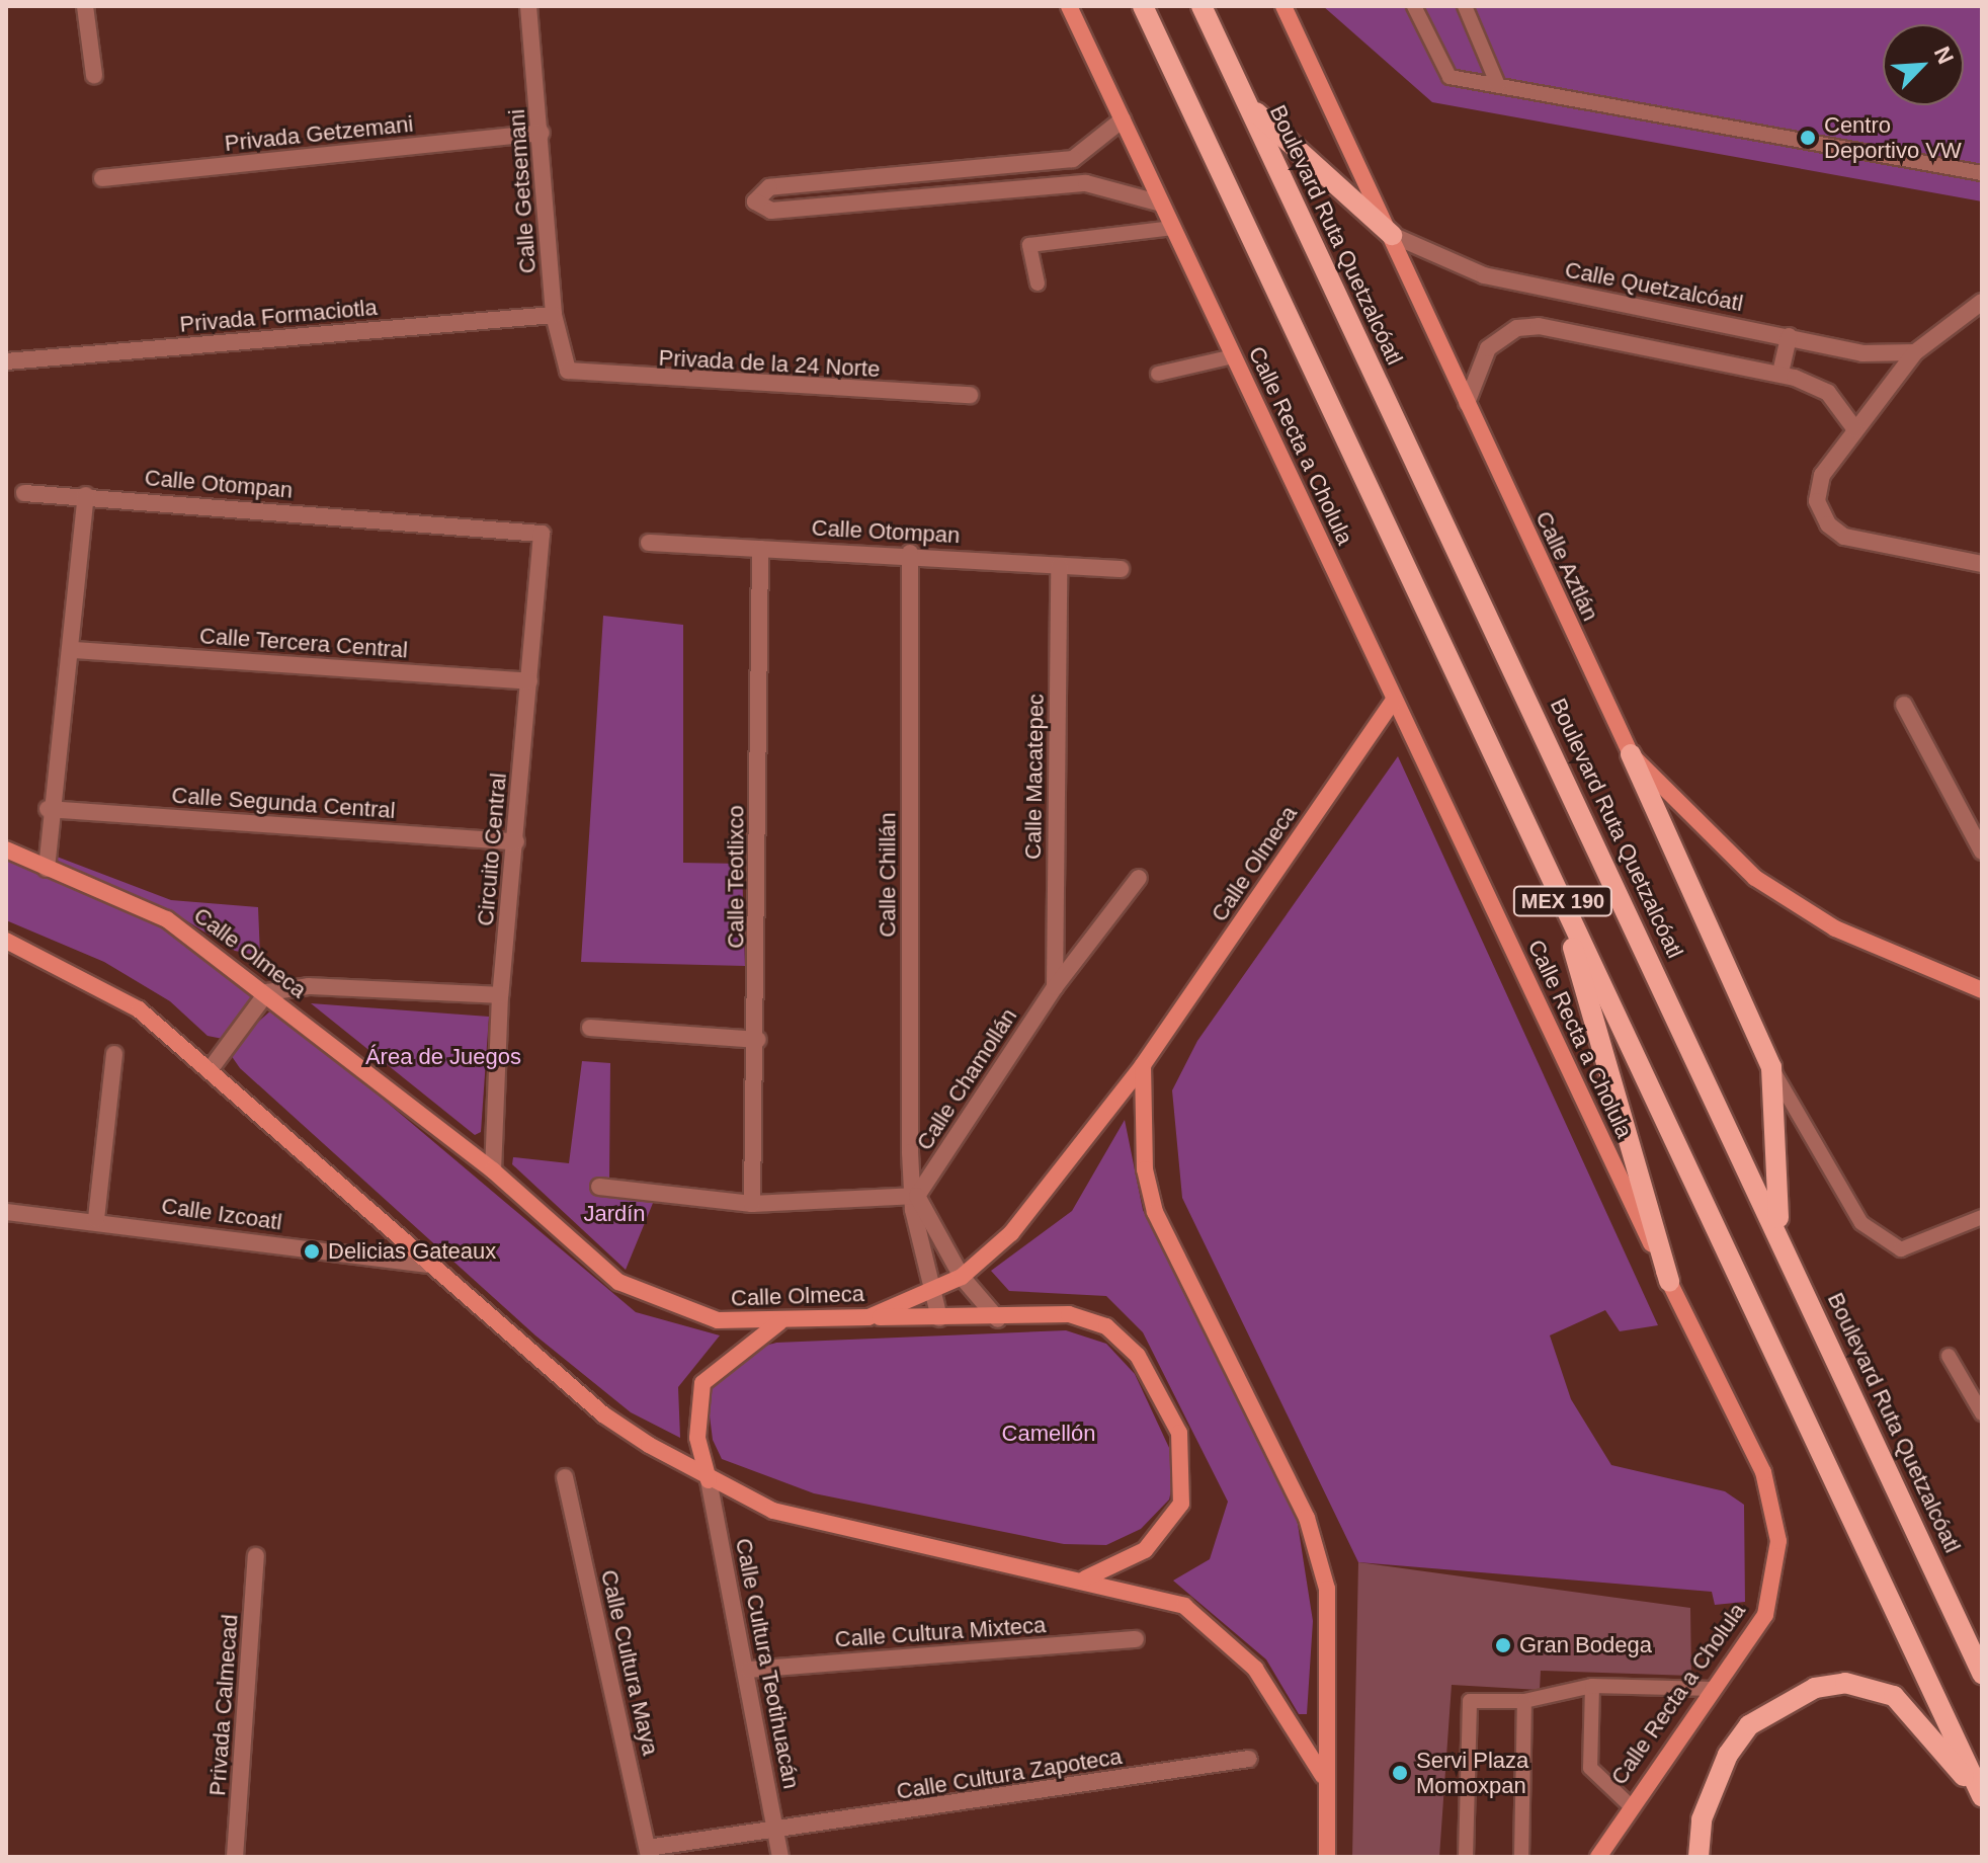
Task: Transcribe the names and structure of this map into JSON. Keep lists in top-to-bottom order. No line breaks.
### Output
{"streets":{"main road":["Boulevard Ruta Quetzalcóatl","Calle Recta a Cholula","MEX 190"],"street":["Privada Getzemani","Calle Getsemani","Calle Quetzalcóatl","Privada Formaciotla","Privada de la 24 Norte","Calle Otompan","Calle Aztlán","Calle Tercera Central","Calle Macatepec","Calle Segunda Central","Circuito Central","Calle Olmeca","Calle Chillán","Calle Teotlixco","Calle Chamollán","Calle Izcoatl","Calle Cultura Mixteca","Calle Cultura Maya","Calle Cultura Teotihuacán","Privada Calmecad","Calle Cultura Zapoteca"]},"crossings":[["Privada Getzemani","Calle Getsemani"],["Calle Getsemani","Privada Formaciotla"],["Calle Getsemani","Privada de la 24 Norte"],["Calle Quetzalcóatl","Calle Aztlán"],["Calle Recta a Cholula","Calle Olmeca"],["Calle Otompan","Calle Macatepec"],["Calle Otompan","Circuito Central"],["Calle Otompan","Calle Chillán"],["Calle Otompan","Calle Teotlixco"],["Calle Tercera Central","Circuito Central"],["Calle Macatepec","Calle Chamollán"],["Calle Segunda Central","Circuito Central"],["Circuito Central","Calle Olmeca"],["Calle Olmeca","Calle Chillán"],["Calle Chillán","Calle Chamollán"],["Calle Cultura Mixteca","Calle Cultura Teotihuacán"],["Calle Cultura Maya","Calle Cultura Zapoteca"],["Calle Cultura Teotihuacán","Calle Cultura Zapoteca"]],"parks":["Área de Juegos","Jardín","Camellón"],"places":["Centro Deportivo VW","Delicias Gateaux","Gran Bodega","Servi Plaza Momoxpan"],"north":"top right"}
